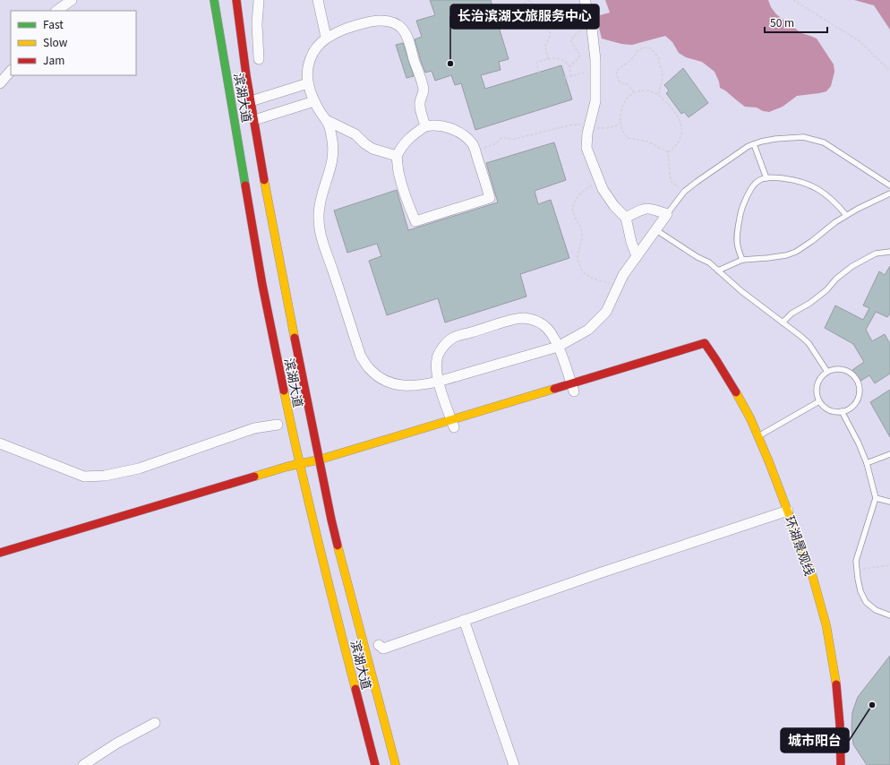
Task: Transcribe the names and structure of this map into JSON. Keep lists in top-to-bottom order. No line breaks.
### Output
{"streets":{"main road":["滨湖大道","环湖景观线"]},"places":["长治滨湖文旅服务中心","城市阳台"],"legend":["Fast","Slow","Jam"],"scale_bar":"50 m"}
